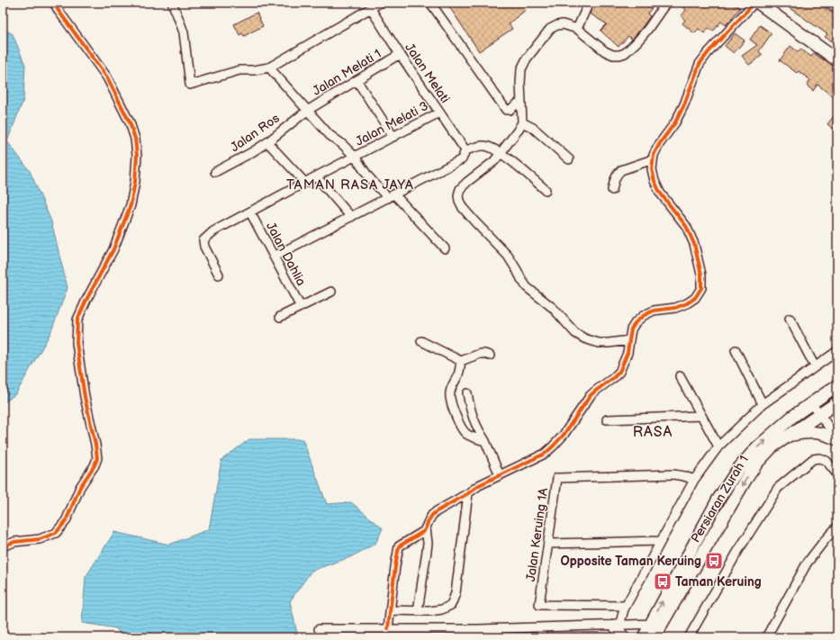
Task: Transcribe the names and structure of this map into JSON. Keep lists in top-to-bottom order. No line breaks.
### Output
{"streets":{"main road":["Persiaran Zurah 1"],"street":["Jalan Melati 1","Jalan Melati","Jalan Melati 3","Jalan Ros","Jalan Dahlia","Jalan Keruing 1A"]},"crossings":[["Jalan Melati 1","Jalan Melati"],["Jalan Melati 1","Jalan Ros"],["Jalan Melati","Jalan Melati 3"],["Jalan Melati 3","Jalan Dahlia"]],"districts":["TAMAN RASA JAYA","RASA"],"places":{"bus stop":["Opposite Taman Keruing","Taman Keruing"]}}
